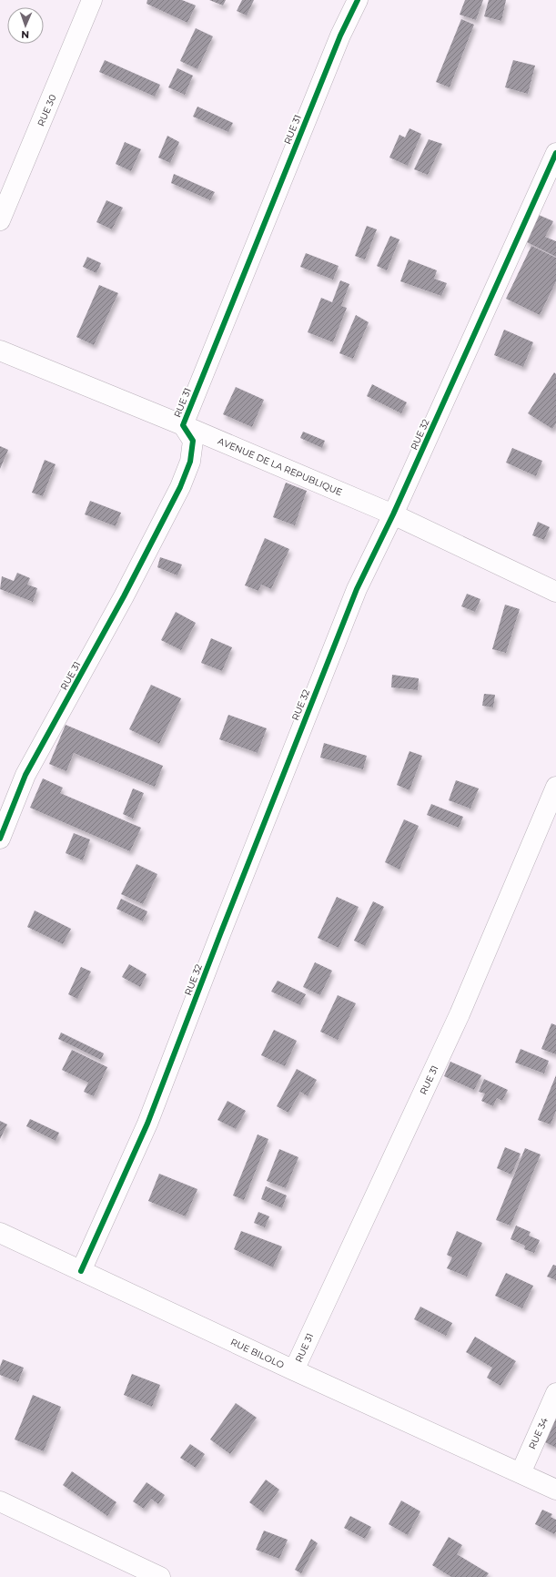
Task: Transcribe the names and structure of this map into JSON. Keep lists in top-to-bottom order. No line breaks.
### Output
{"streets":{"street":["RUE 30","RUE 31","RUE 32","AVENUE DE LA REPUBLIQUE","RUE BILOLO","RUE 34"]},"crossings":[["RUE 31","AVENUE DE LA REPUBLIQUE"],["RUE 31","RUE BILOLO"],["RUE 32","AVENUE DE LA REPUBLIQUE"],["RUE 32","RUE BILOLO"],["RUE BILOLO","RUE 34"]],"north":"bottom"}
